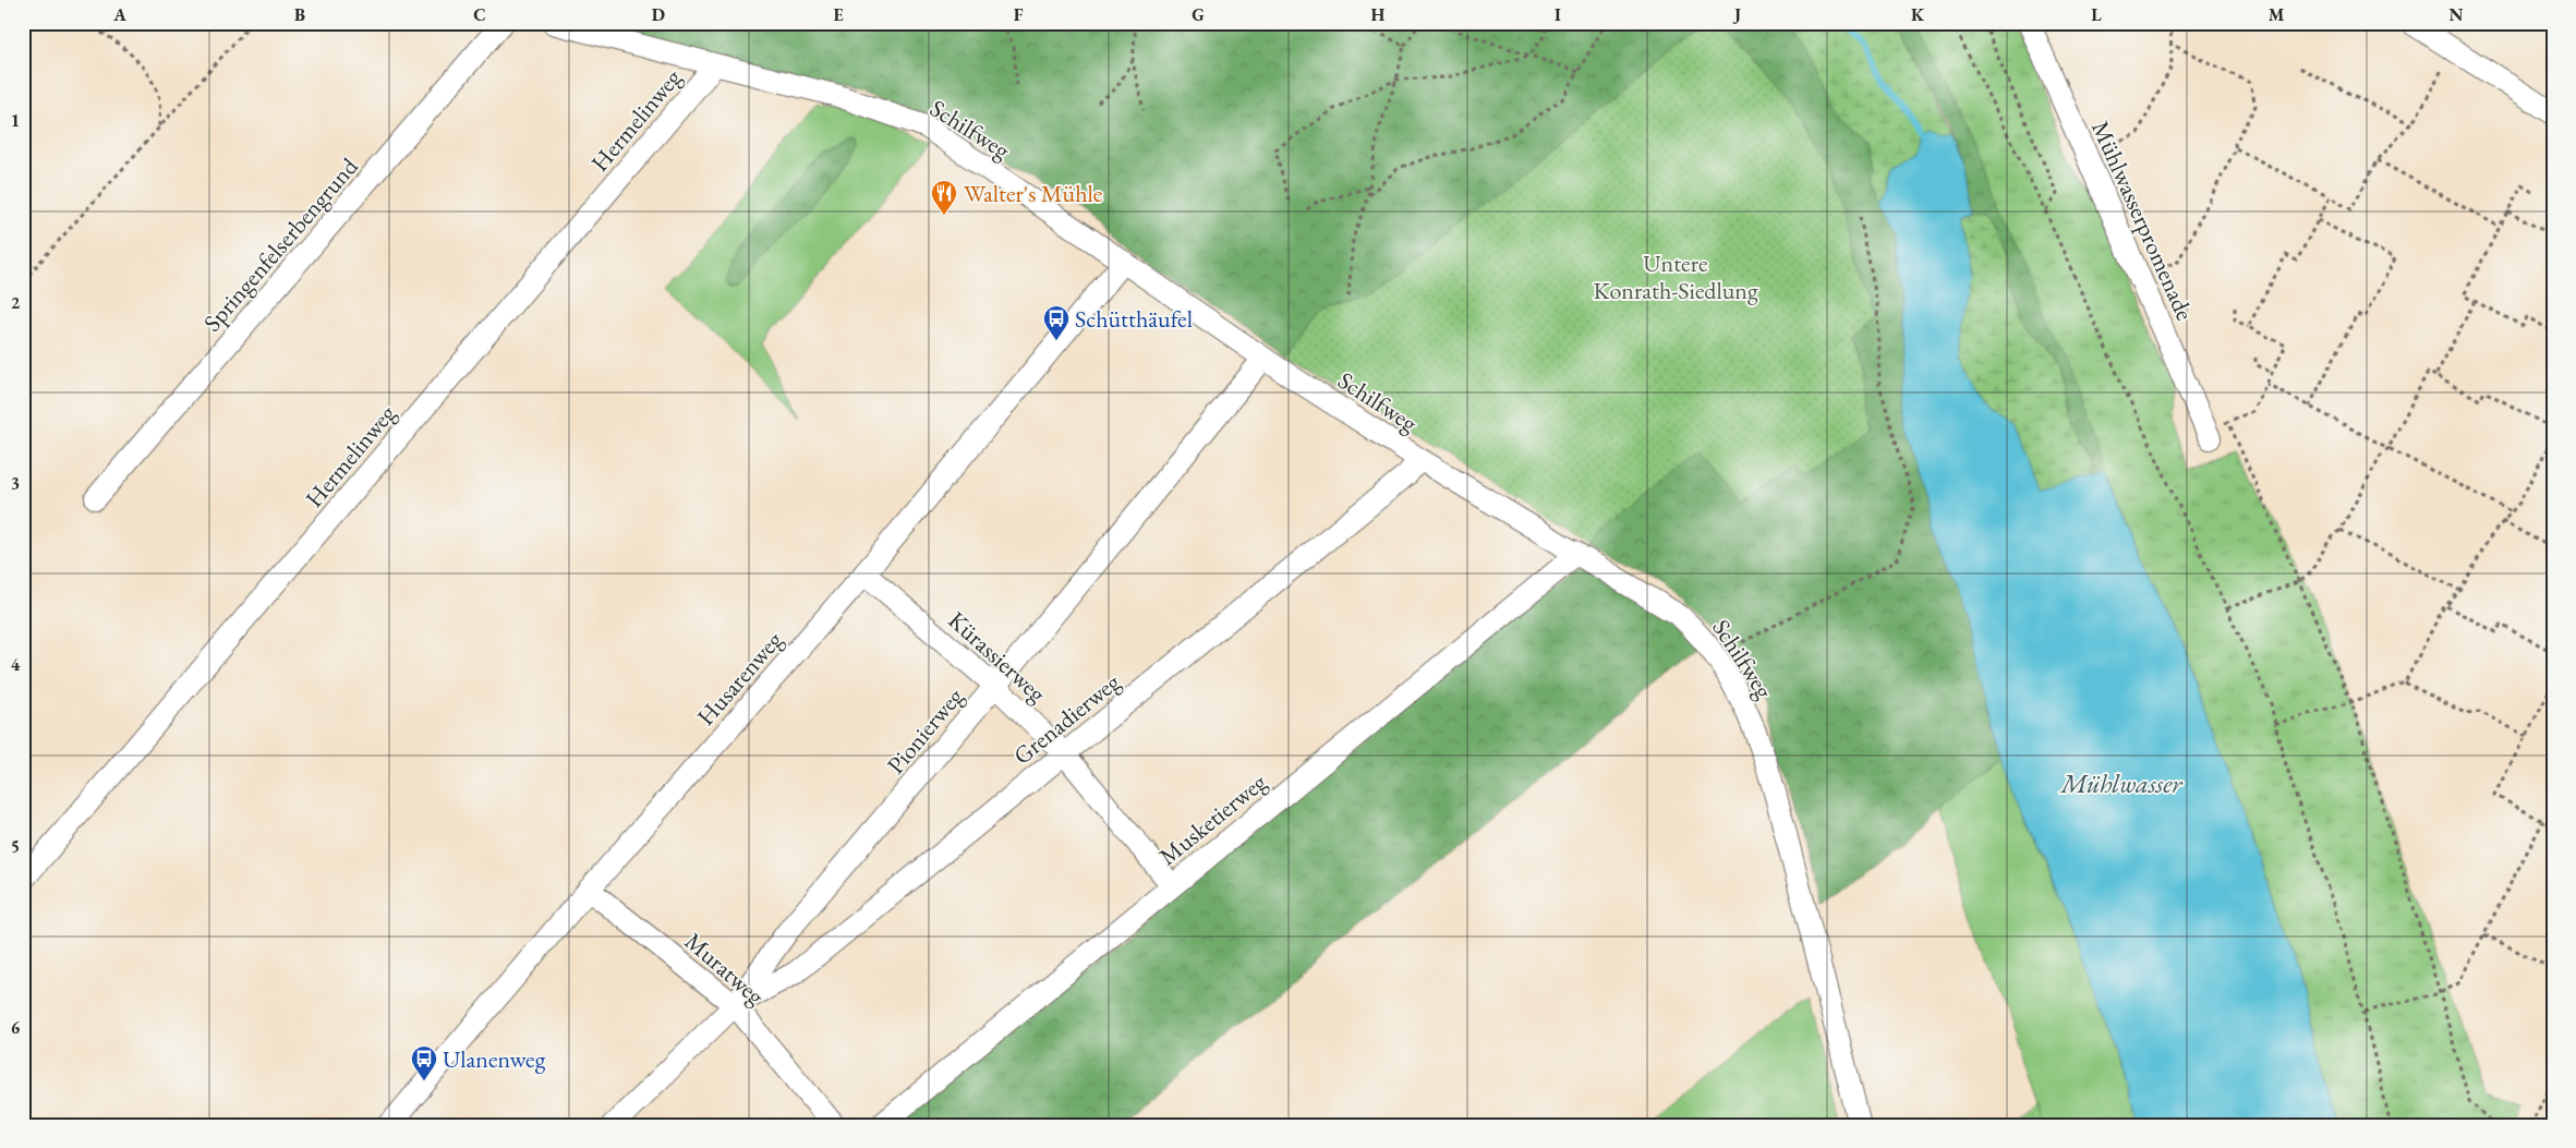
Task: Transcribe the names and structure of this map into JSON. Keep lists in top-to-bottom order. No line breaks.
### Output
{"streets":{"street":["Hermelinweg","Schilfweg","Mühlwasserpromenade","Springenfelserbengrund","Kürassierweg","Husarenweg","Grenadierweg","Pionierweg","Musketierweg","Muratweg"]},"crossings":[["Hermelinweg","Schilfweg"],["Schilfweg","Husarenweg"],["Schilfweg","Grenadierweg"],["Schilfweg","Pionierweg"],["Schilfweg","Musketierweg"],["Kürassierweg","Husarenweg"],["Kürassierweg","Grenadierweg"],["Kürassierweg","Pionierweg"],["Kürassierweg","Musketierweg"],["Husarenweg","Muratweg"],["Grenadierweg","Pionierweg"],["Grenadierweg","Muratweg"],["Pionierweg","Muratweg"]],"water":["Mühlwasser"],"parks":["Untere Konrath-Siedlung"],"places":{"restaurant":["Walter's Mühle"],"bus stop":["Schütthäufel","Ulanenweg"]},"grid":{"columns":["A","B","C","D","E","F","G","H","I","J","K","L","M","N"],"rows":["1","2","3","4","5","6"]}}
